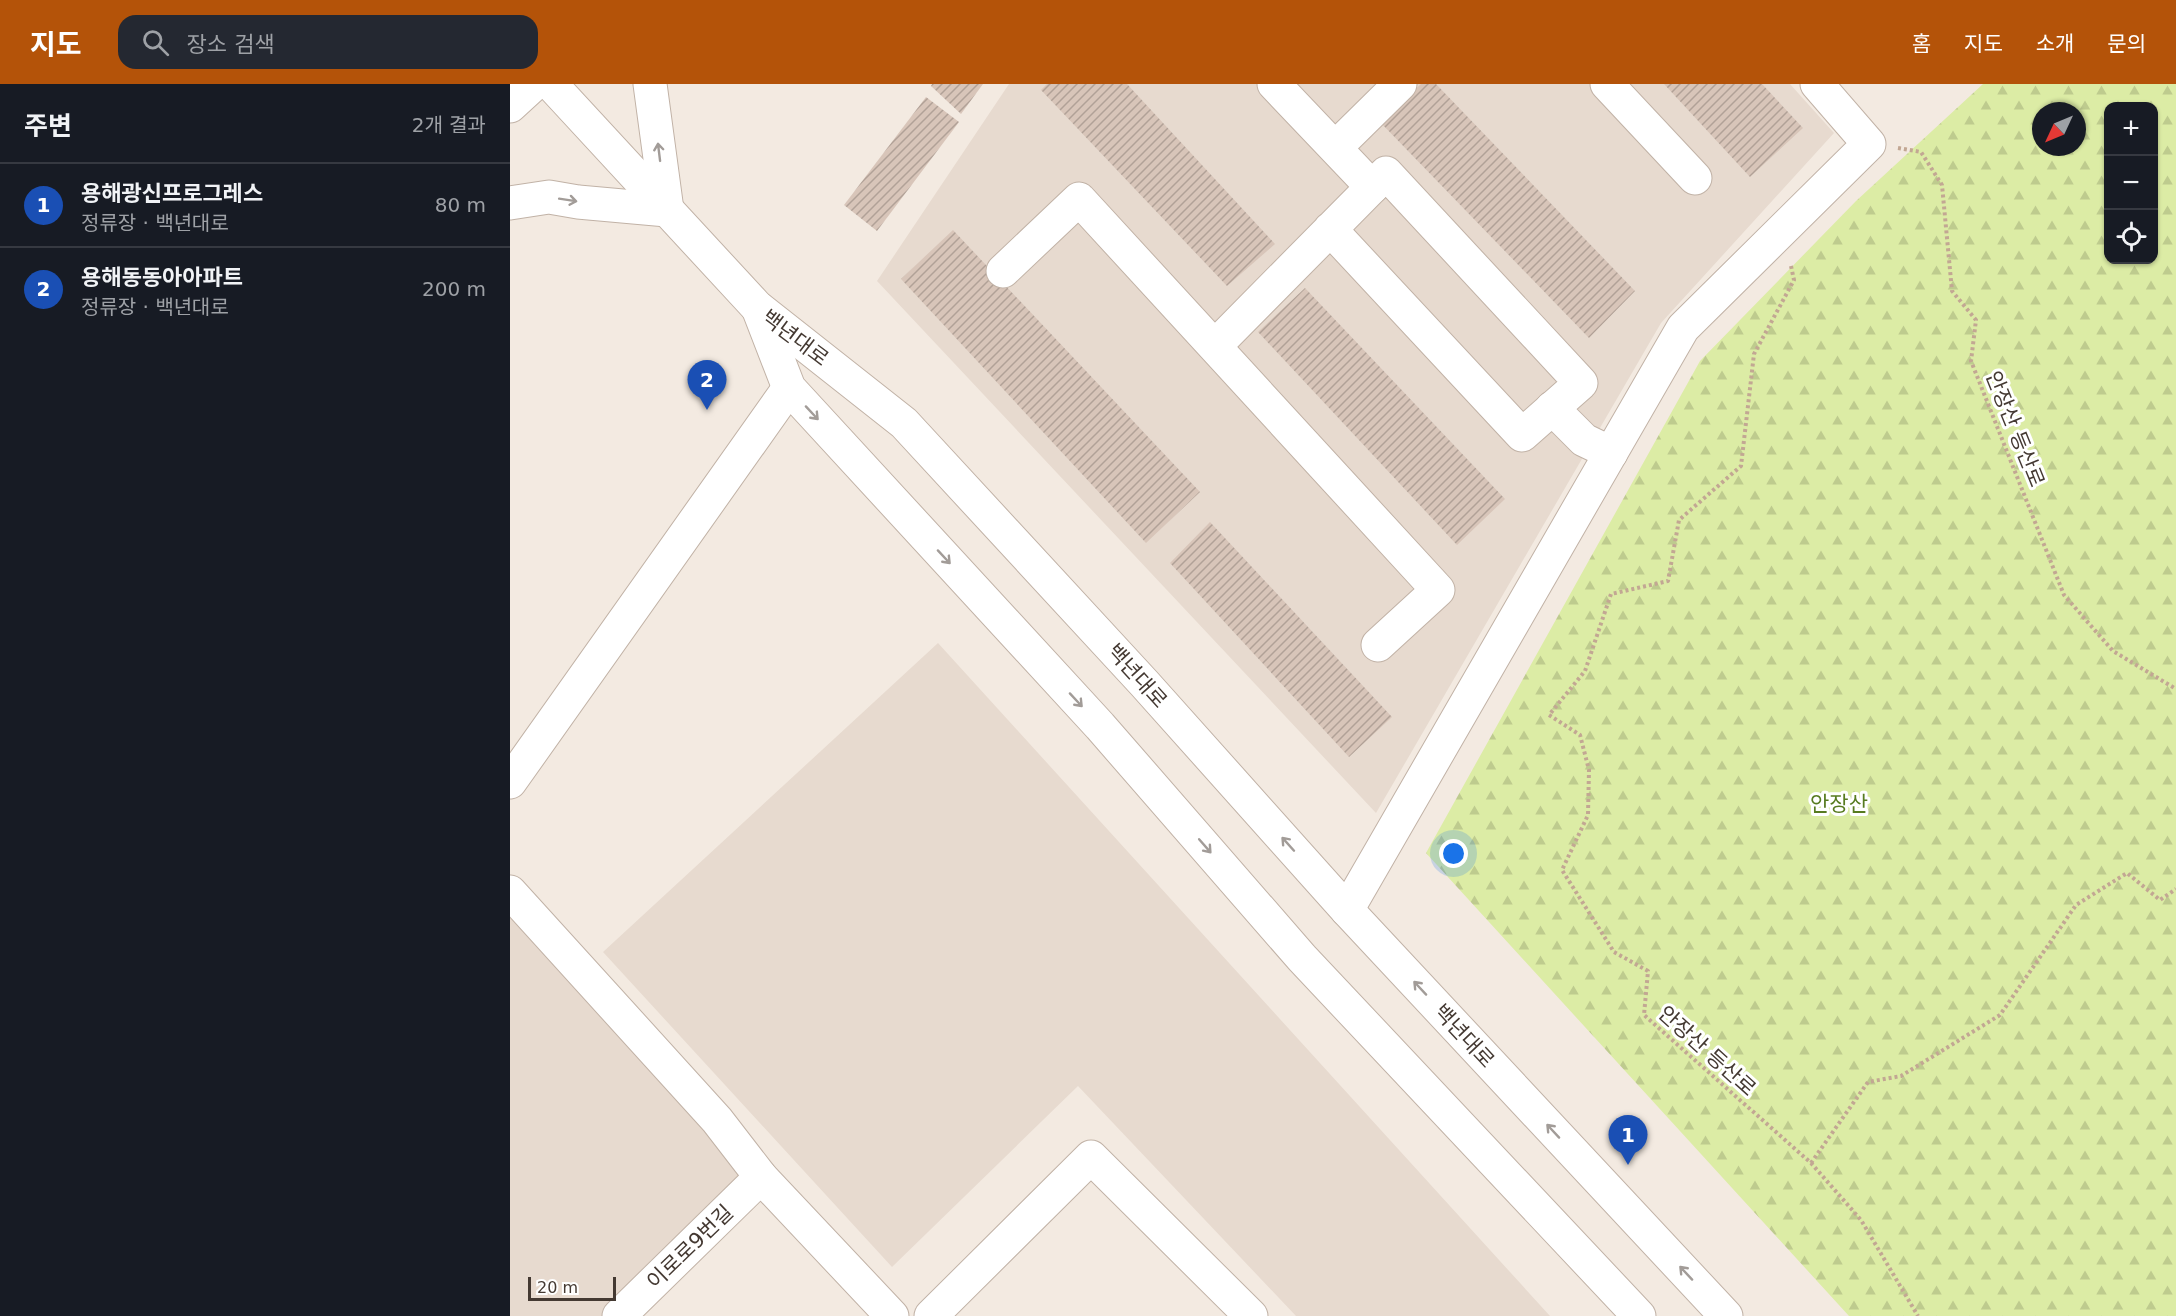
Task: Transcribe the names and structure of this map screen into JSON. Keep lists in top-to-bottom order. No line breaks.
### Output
{"streets":{"street":["백년대로","이로로9번길"],"path":["안장산 등산로"]},"parks":["안장산"],"scale_bar":"20 m","north":"bottom left","page":{"header":"지도","search":"장소 검색","nav":["홈","지도","소개","문의"],"heading":["주변","2개 결과"],"map_buttons":["+","−"],"list":[{"mark":"1","name":"용해광신프로그레스","note":"정류장 · 백년대로","value":"80 m"},{"mark":"2","name":"용해동동아아파트","note":"정류장 · 백년대로","value":"200 m"}],"pins":["2","1"],"scale":"20 m"}}
